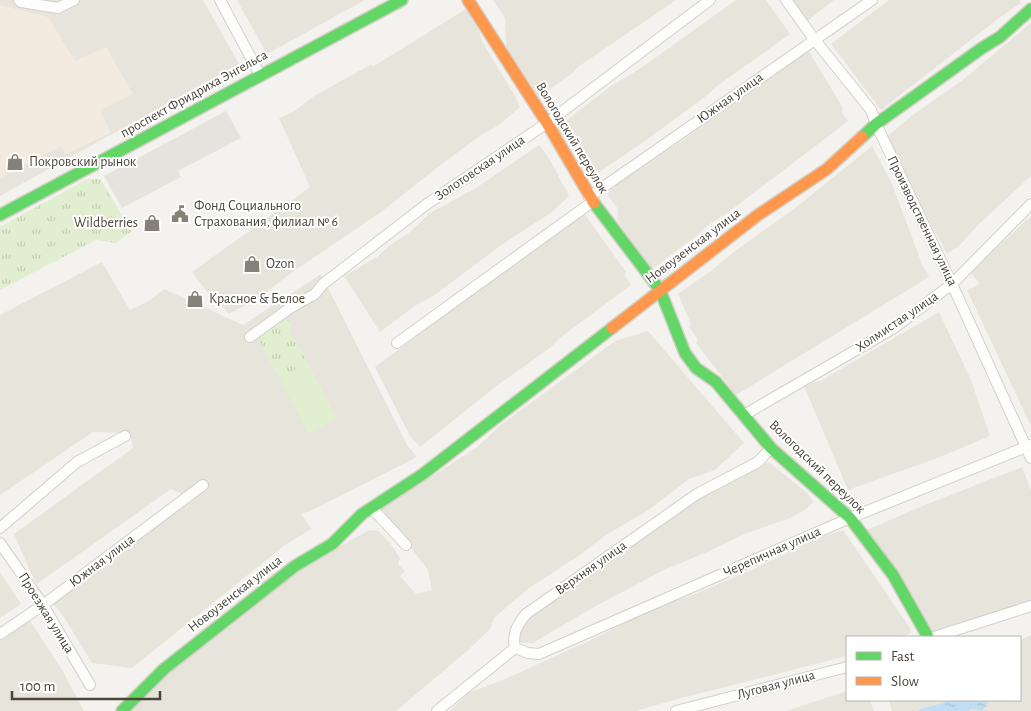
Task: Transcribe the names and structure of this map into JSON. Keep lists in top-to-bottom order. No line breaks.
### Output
{"streets":{"street":["проспект Фридриха Энгельса","Южная улица","Вологодский переулок","Золотовская улица","Производственная улица","Новоузенская улица","Холмистая улица","Черепичная улица","Верхняя улица","Проезжая улица","Луговая улица"]},"crossings":[["Южная улица","Вологодский переулок"],["Южная улица","Производственная улица"],["Южная улица","Проезжая улица"],["Вологодский переулок","Золотовская улица"],["Вологодский переулок","Новоузенская улица"],["Вологодский переулок","Холмистая улица"],["Вологодский переулок","Черепичная улица"],["Вологодский переулок","Верхняя улица"],["Производственная улица","Новоузенская улица"],["Производственная улица","Холмистая улица"],["Производственная улица","Черепичная улица"],["Черепичная улица","Верхняя улица"]],"places":{"shop":["Покровский рынок","Wildberries","Ozon","Красное & Белое"],"public building":["Фонд Социального Страхования, филиал № 6"]},"legend":["Fast","Slow"],"scale_bar":"100 m"}
